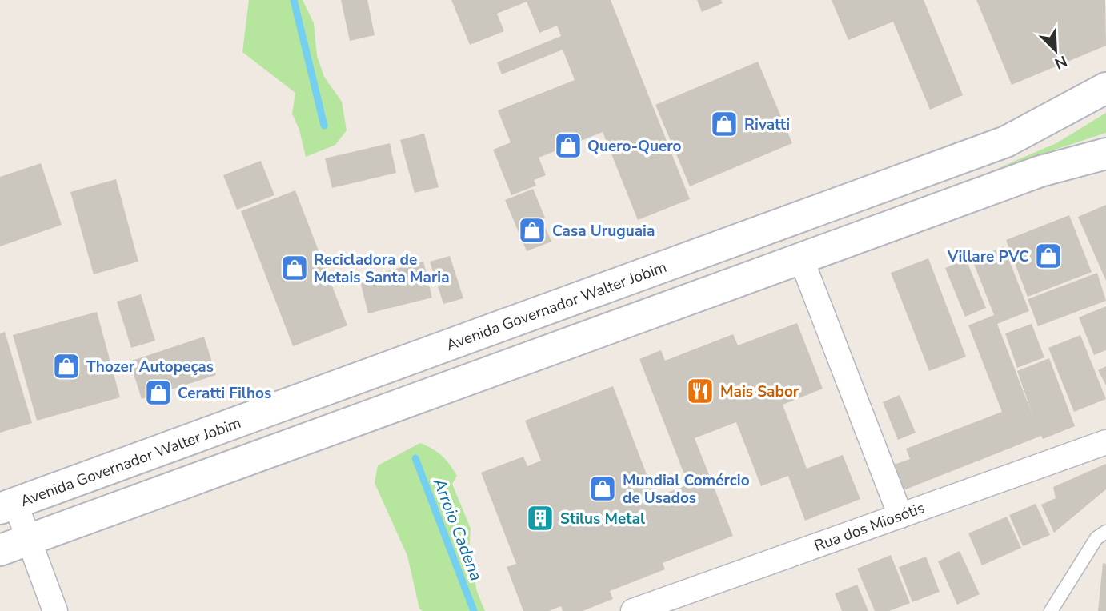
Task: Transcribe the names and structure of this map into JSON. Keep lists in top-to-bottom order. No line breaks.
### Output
{"streets":{"main road":["Avenida Governador Walter Jobim"],"street":["Rua dos Miosótis"]},"water":["Arroio Cadena"],"places":{"shop":["Rivatti","Quero-Quero","Casa Uruguaia","Villare PVC","Recicladora de Metais Santa Maria","Thozer Autopeças","Ceratti Filhos","Mundial Comércio de Usados"],"restaurant":["Mais Sabor"],"building":["Stilus Metal"]},"north":"bottom right"}
